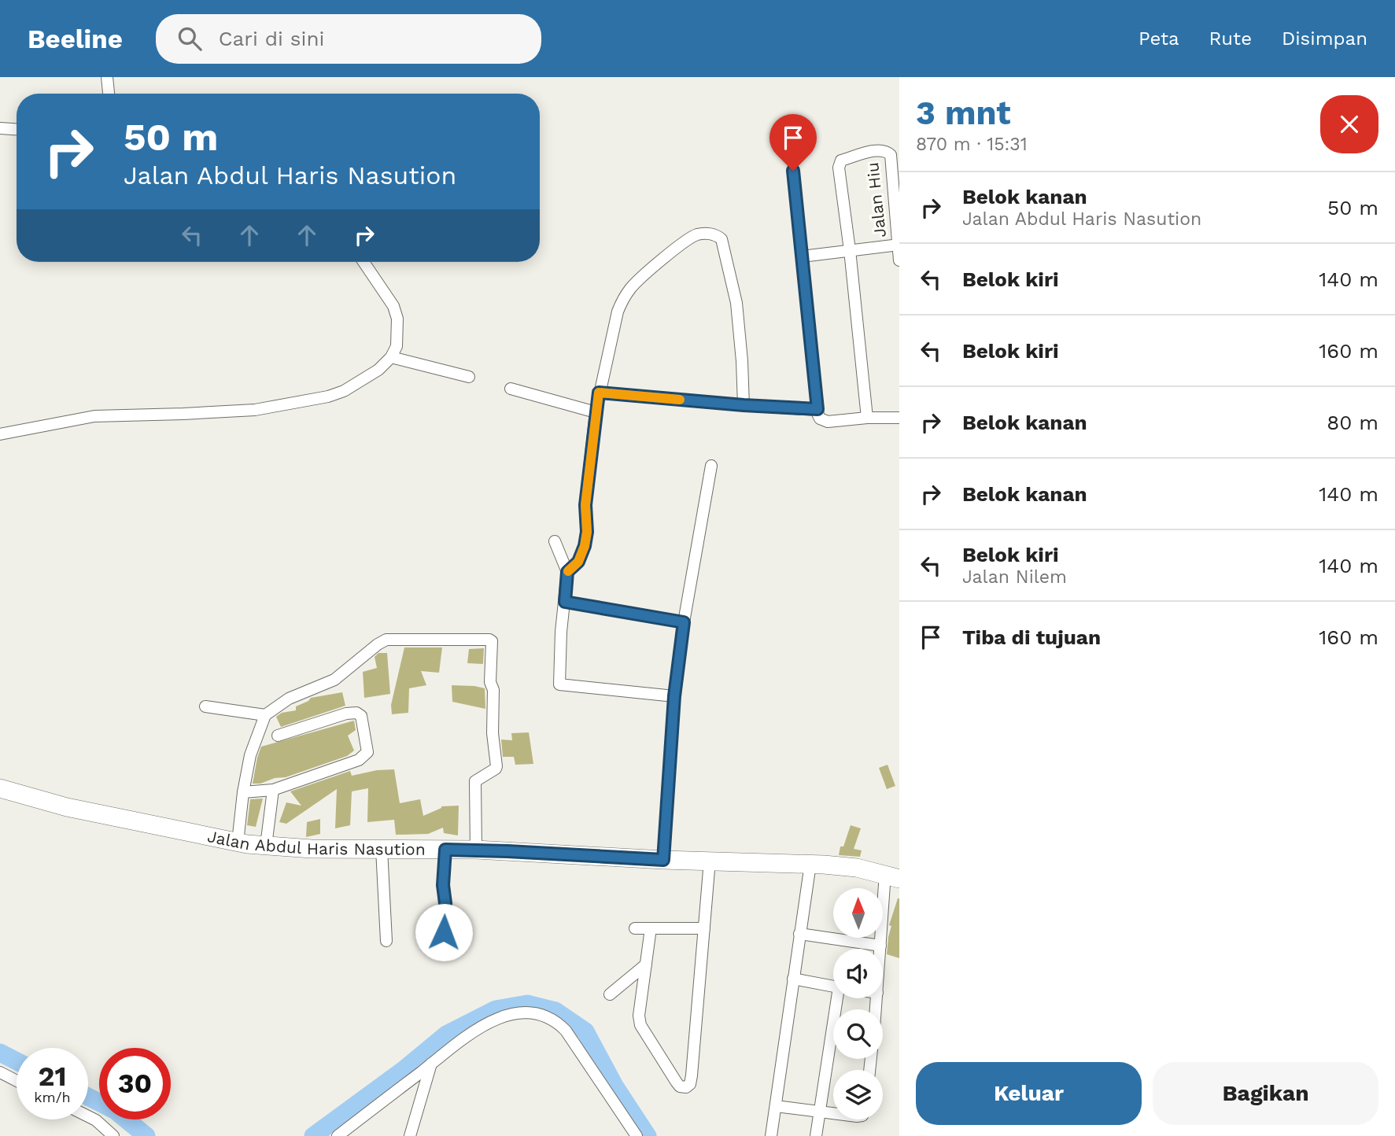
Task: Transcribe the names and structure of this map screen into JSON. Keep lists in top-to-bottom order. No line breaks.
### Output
{"streets":{"main road":["Jalan Abdul Haris Nasution"],"street":["Jalan Hiu"]},"north":"top","page":{"header":"Beeline","search":"Cari di sini","nav":["Peta","Rute","Disimpan"],"heading":["3 mnt","870 m · 15:31"],"turn":["50 m","Jalan Abdul Haris Nasution"],"list":[{"name":"Belok kanan","note":"Jalan Abdul Haris Nasution","value":"50 m"},{"name":"Belok kiri","value":"140 m"},{"name":"Belok kiri","value":"160 m"},{"name":"Belok kanan","value":"80 m"},{"name":"Belok kanan","value":"140 m"},{"name":"Belok kiri","note":"Jalan Nilem","value":"140 m"},{"name":"Tiba di tujuan","value":"160 m"}],"speed":"21 km/h","limit":"30","buttons":["Keluar","Bagikan"]}}
